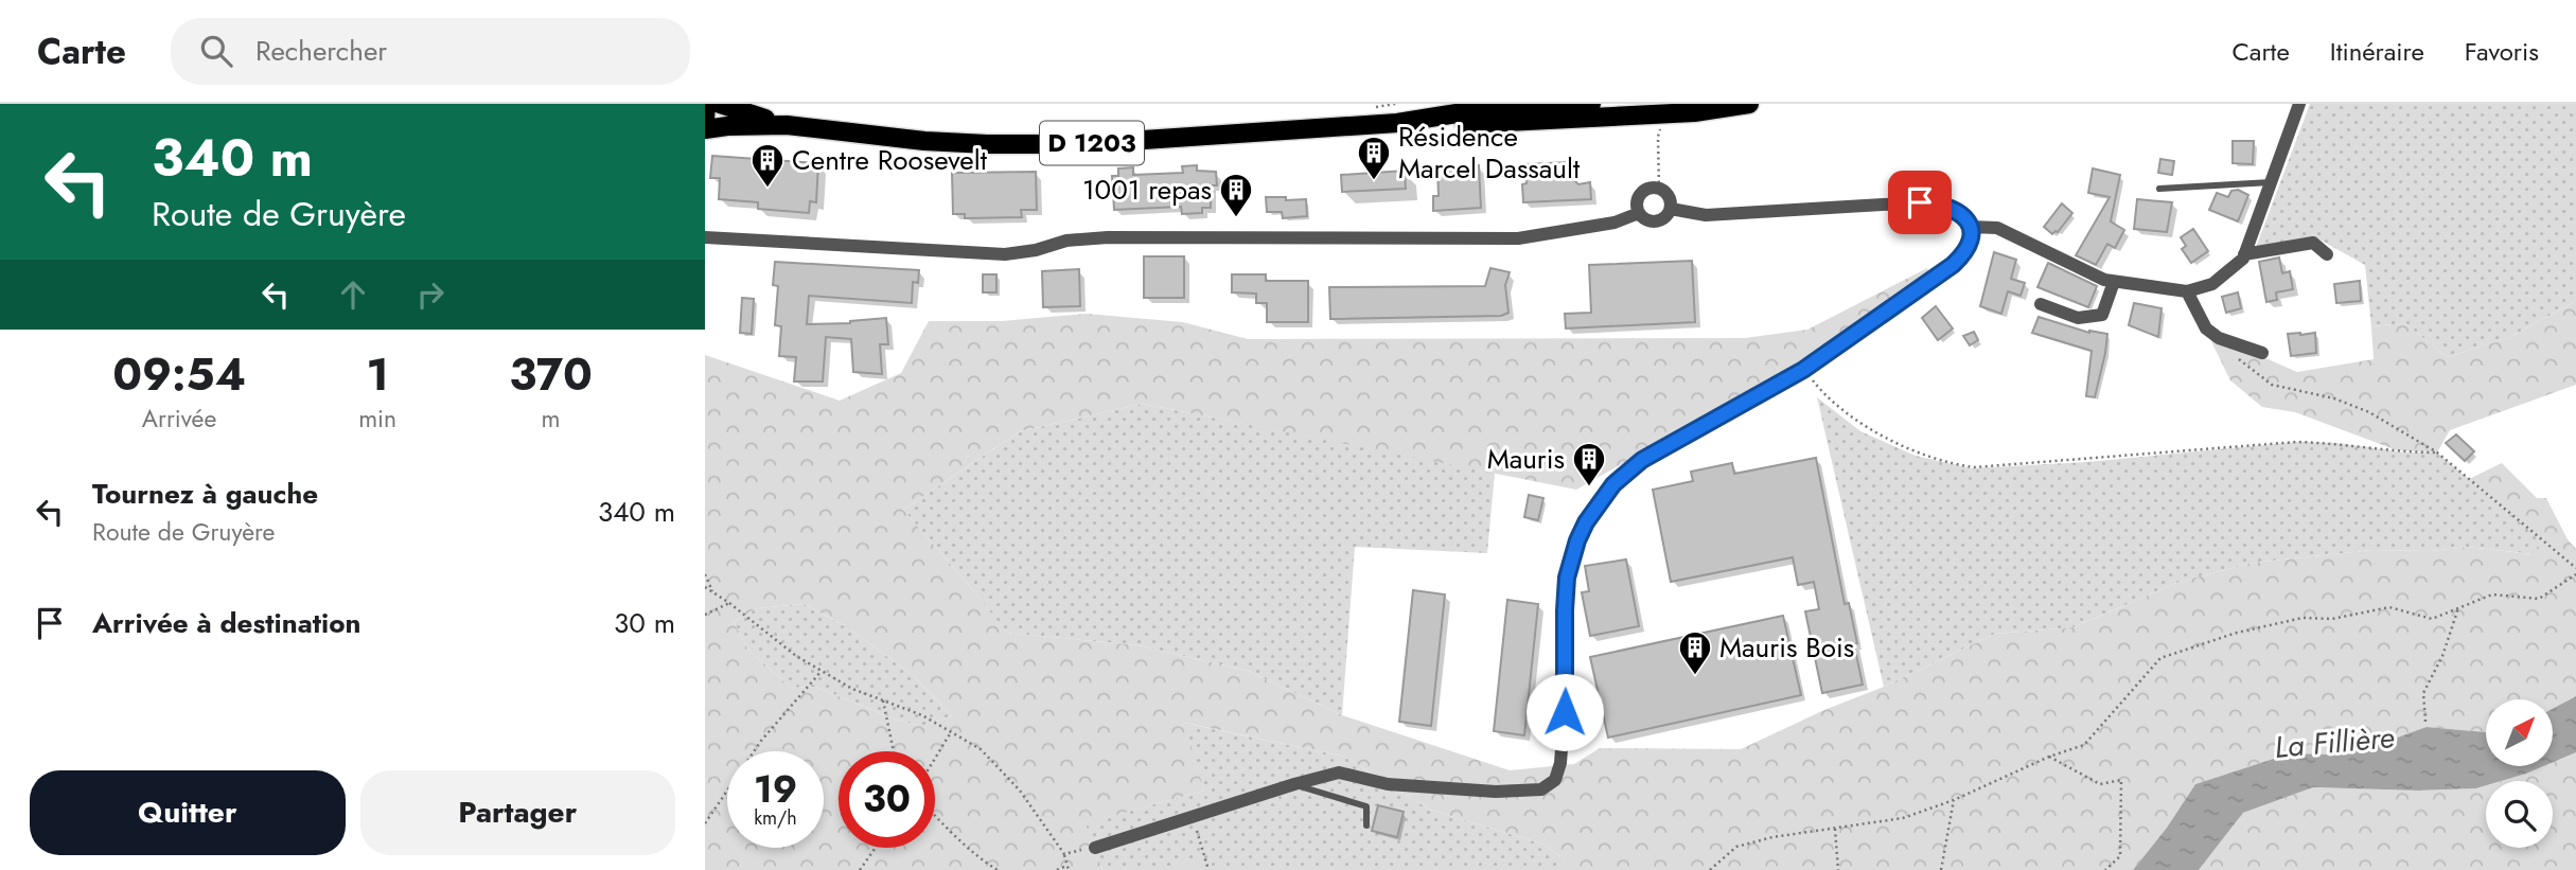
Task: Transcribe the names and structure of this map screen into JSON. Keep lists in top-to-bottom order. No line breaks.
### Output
{"streets":{"main road":["D 1203"]},"water":["La Fillière"],"places":{"building":["Résidence Marcel Dassault","Centre Roosevelt","1001 repas","Mauris","Mauris Bois"]},"north":"top right","page":{"header":"Carte","search":"Rechercher","nav":["Carte","Itinéraire","Favoris"],"turn":["340 m","Route de Gruyère"],"eta":["09:54","Arrivée","1","min","370","m"],"list":[{"name":"Tournez à gauche","note":"Route de Gruyère","value":"340 m"},{"name":"Arrivée à destination","value":"30 m"}],"speed":"19 km/h","limit":"30","buttons":["Quitter","Partager"]}}
